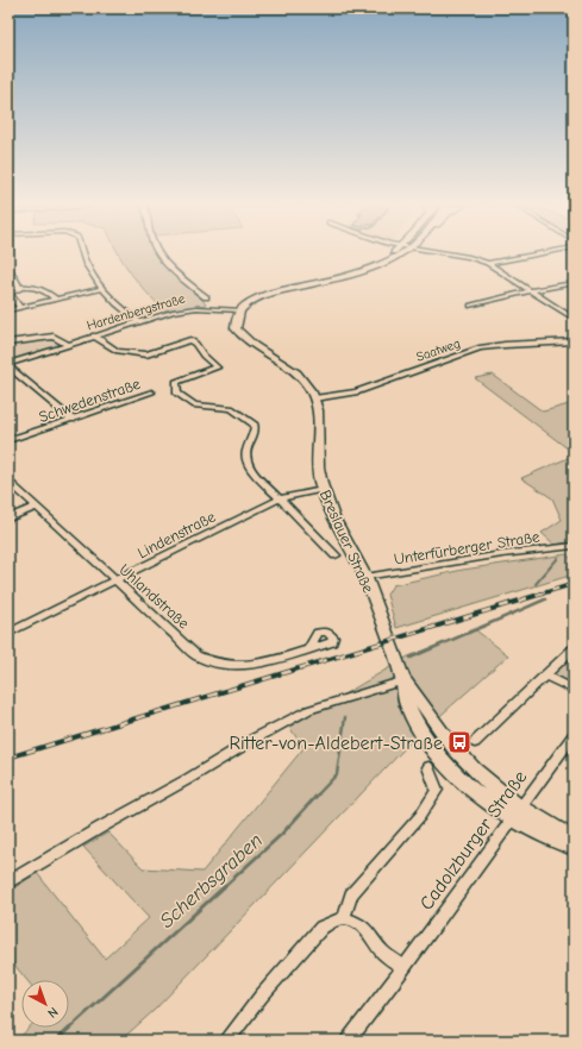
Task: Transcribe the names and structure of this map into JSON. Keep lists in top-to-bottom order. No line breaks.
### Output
{"streets":{"main road":["Breslauer Straße"],"street":["Hardenbergstraße","Saatweg","Schwedenstraße","Lindenstraße","Unterfürberger Straße","Uhlandstraße","Cadolzburger Straße"]},"crossings":[["Hardenbergstraße","Breslauer Straße"],["Saatweg","Breslauer Straße"],["Lindenstraße","Breslauer Straße"],["Lindenstraße","Uhlandstraße"],["Breslauer Straße","Unterfürberger Straße"],["Breslauer Straße","Cadolzburger Straße"]],"water":["Scherbsgraben"],"places":{"bus stop":["Ritter-von-Aldebert-Straße"]},"north":"bottom right"}
